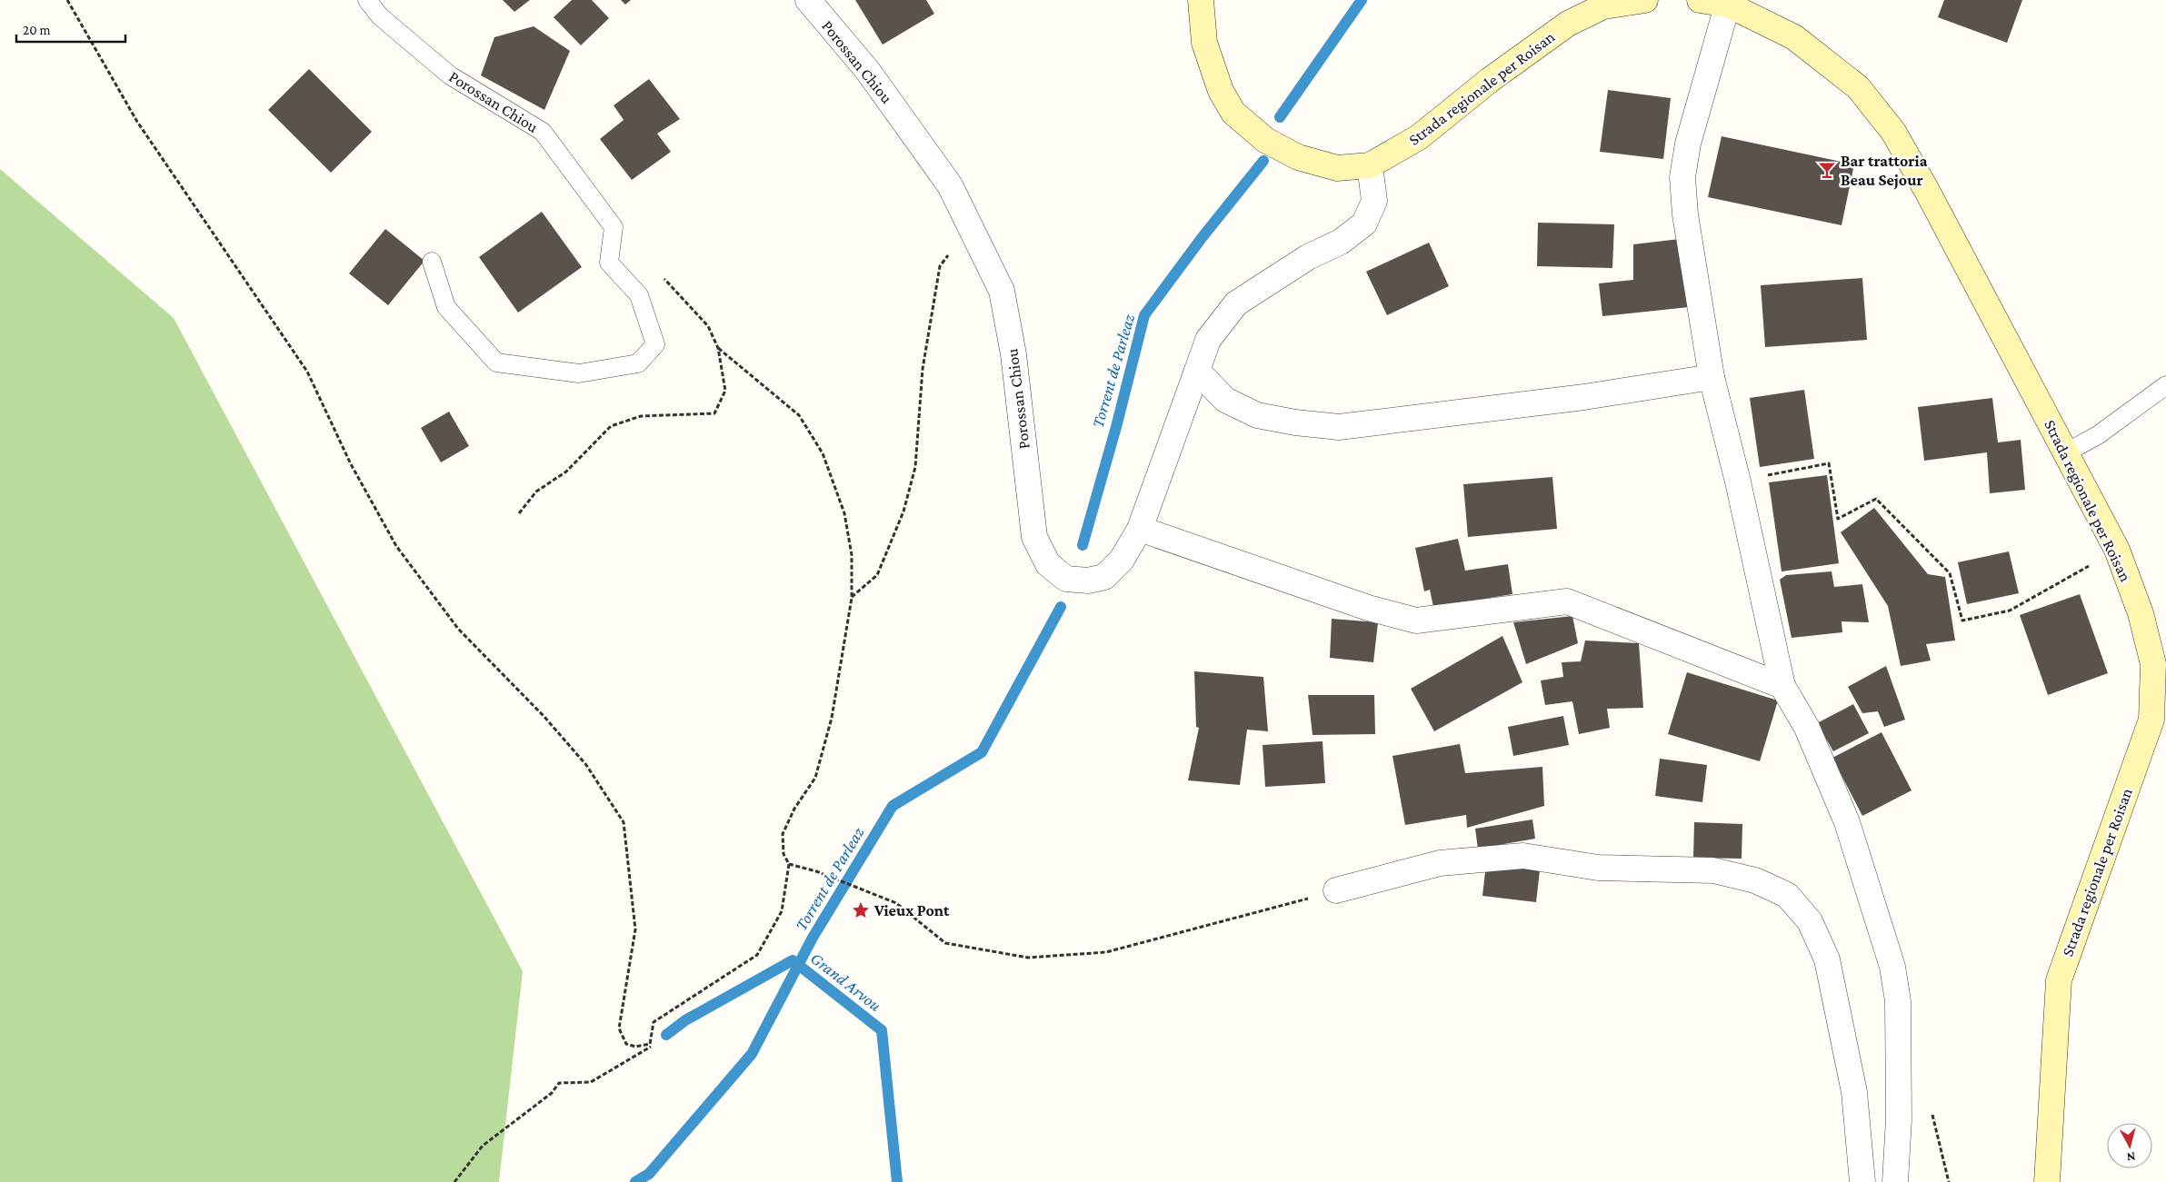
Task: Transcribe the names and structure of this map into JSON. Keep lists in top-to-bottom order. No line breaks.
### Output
{"streets":{"main road":["Strada regionale per Roisan"],"street":["Porossan Chiou"]},"crossings":[["Porossan Chiou","Strada regionale per Roisan"]],"water":["Torrent de Parleaz","Grand Arvou"],"places":{"bar":["Bar trattoria Beau Sejour"],"place":["Vieux Pont"]},"scale_bar":"20 m","north":"bottom"}
